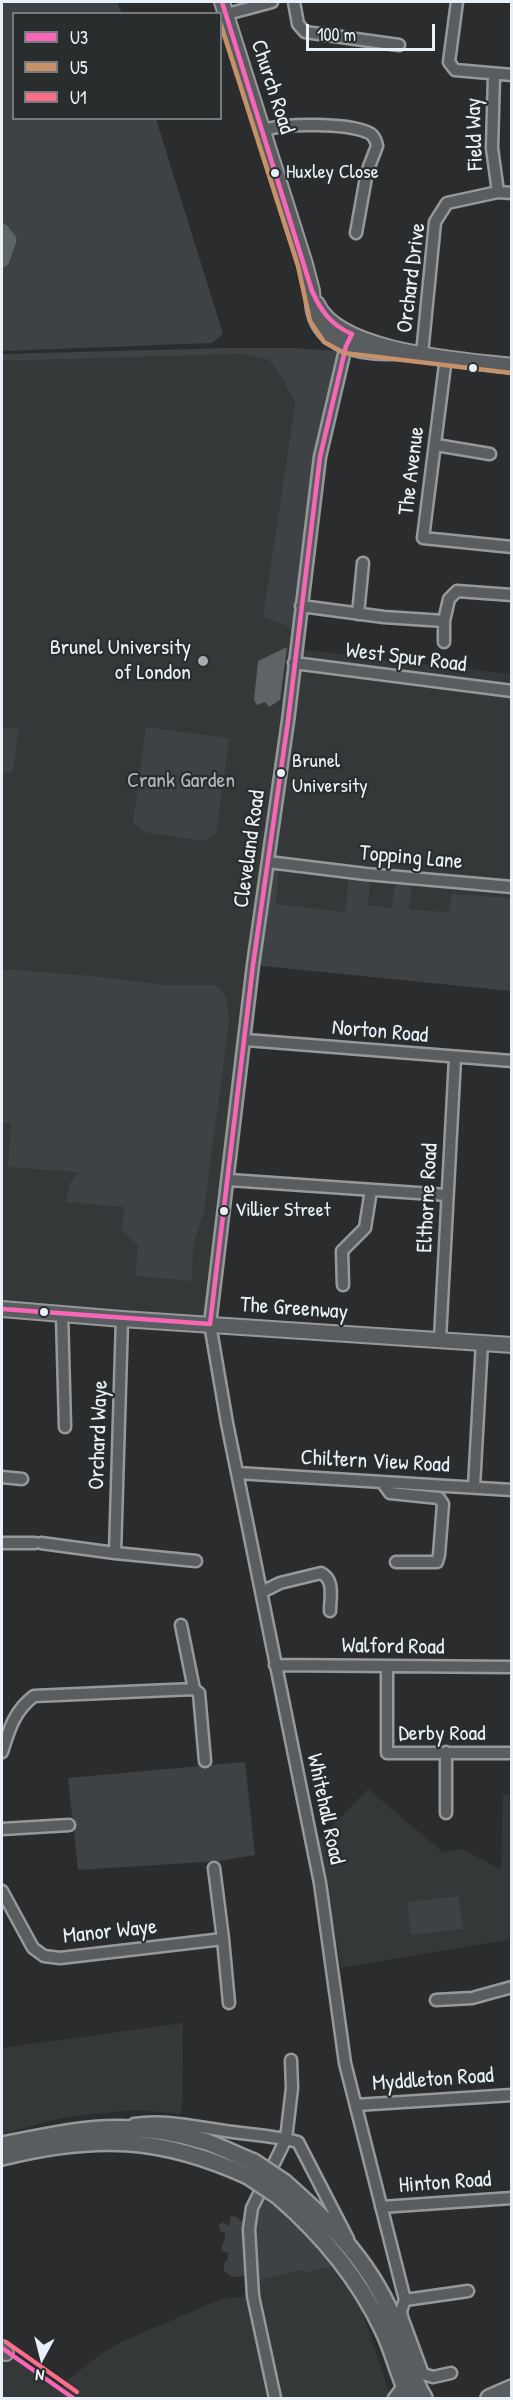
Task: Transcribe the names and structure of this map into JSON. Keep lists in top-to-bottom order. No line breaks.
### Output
{"streets":{"street":["Church Road","Field Way","Orchard Drive","The Avenue","West Spur Road","Cleveland Road","Topping Lane","Norton Road","Elthorne Road","The Greenway","Orchard Waye","Chiltern View Road","Walford Road","Derby Road","Whitehall Road","Manor Waye","Myddleton Road","Hinton Road"]},"crossings":[["Church Road","Orchard Drive"],["Church Road","The Avenue"],["Church Road","Cleveland Road"],["Field Way","Orchard Drive"],["West Spur Road","Cleveland Road"],["Cleveland Road","Topping Lane"],["Cleveland Road","Norton Road"],["Cleveland Road","The Greenway"],["Cleveland Road","Whitehall Road"],["Norton Road","Elthorne Road"],["Elthorne Road","The Greenway"],["The Greenway","Orchard Waye"],["The Greenway","Whitehall Road"],["Chiltern View Road","Whitehall Road"],["Walford Road","Derby Road"],["Walford Road","Whitehall Road"],["Whitehall Road","Myddleton Road"],["Whitehall Road","Hinton Road"]],"parks":["Crank Garden"],"places":["Huxley Close","Brunel University of London","Brunel University","Villier Street"],"lines":["transit line U3","transit line U5","transit line U1"],"legend":["U3","U5","U1"],"scale_bar":"100 m","north":"bottom"}
